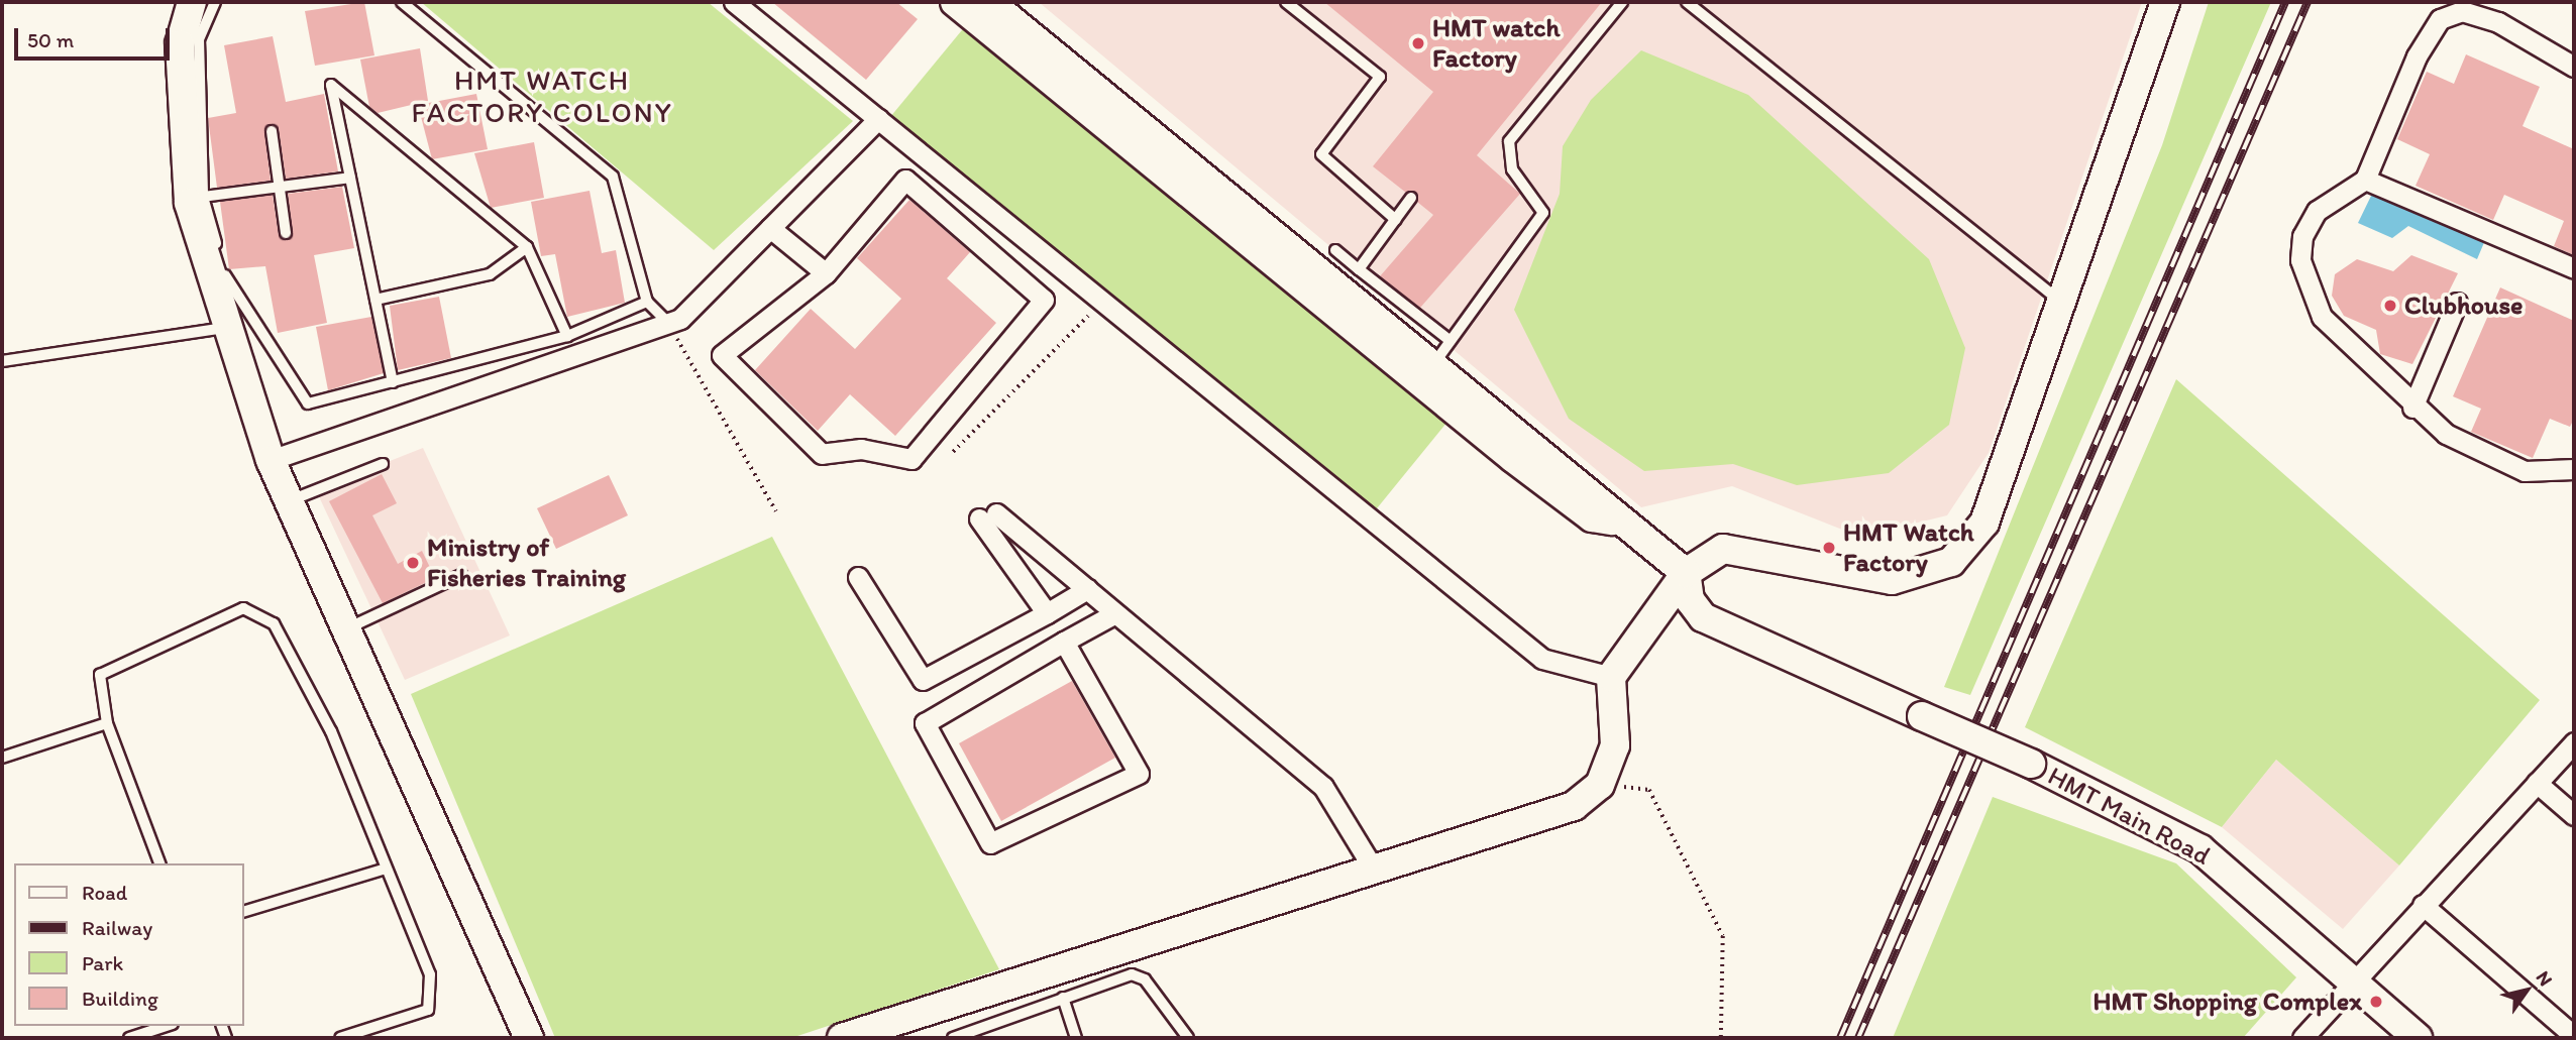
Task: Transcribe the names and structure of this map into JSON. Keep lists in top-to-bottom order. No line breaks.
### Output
{"streets":{"street":["HMT Main Road"]},"districts":["HMT WATCH FACTORY COLONY"],"places":["HMT watch Factory","Clubhouse","HMT Watch Factory","Ministry of Fisheries Training","HMT Shopping Complex"],"legend":["Road","Railway","Park","Building"],"scale_bar":"50 m","north":"top right"}
